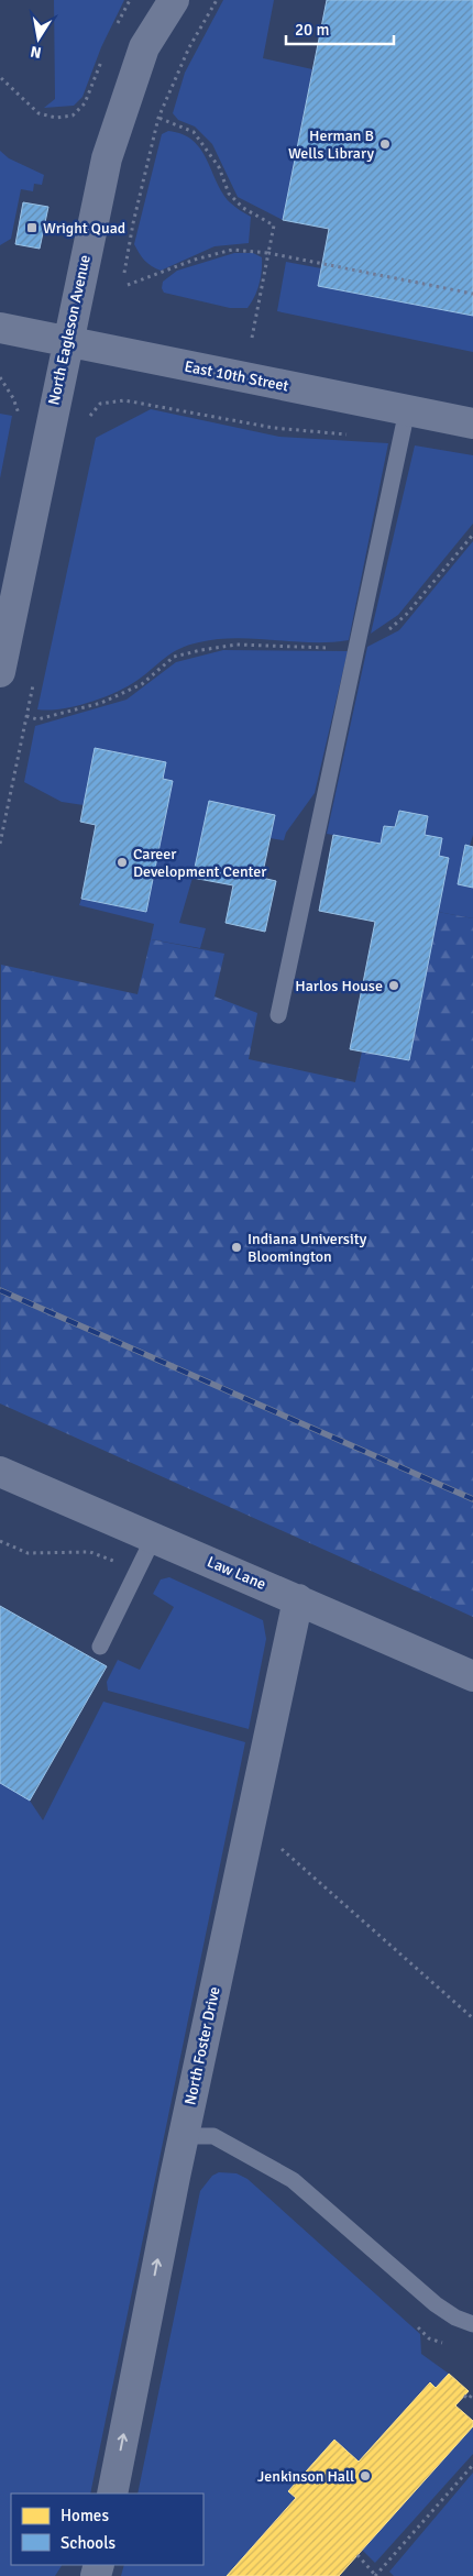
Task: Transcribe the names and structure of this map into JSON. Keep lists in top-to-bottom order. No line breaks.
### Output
{"streets":{"street":["North Eagleson Avenue","East 10th Street","Law Lane","North Foster Drive"]},"crossings":[["North Eagleson Avenue","East 10th Street"],["Law Lane","North Foster Drive"]],"one_way":["North Foster Drive"],"places":{"other":["Herman B Wells Library","Career Development Center","Harlos House","Indiana University Bloomington","Jenkinson Hall"],"transit":["Wright Quad"]},"legend":["Homes","Schools"],"scale_bar":"20 m","north":"bottom"}
